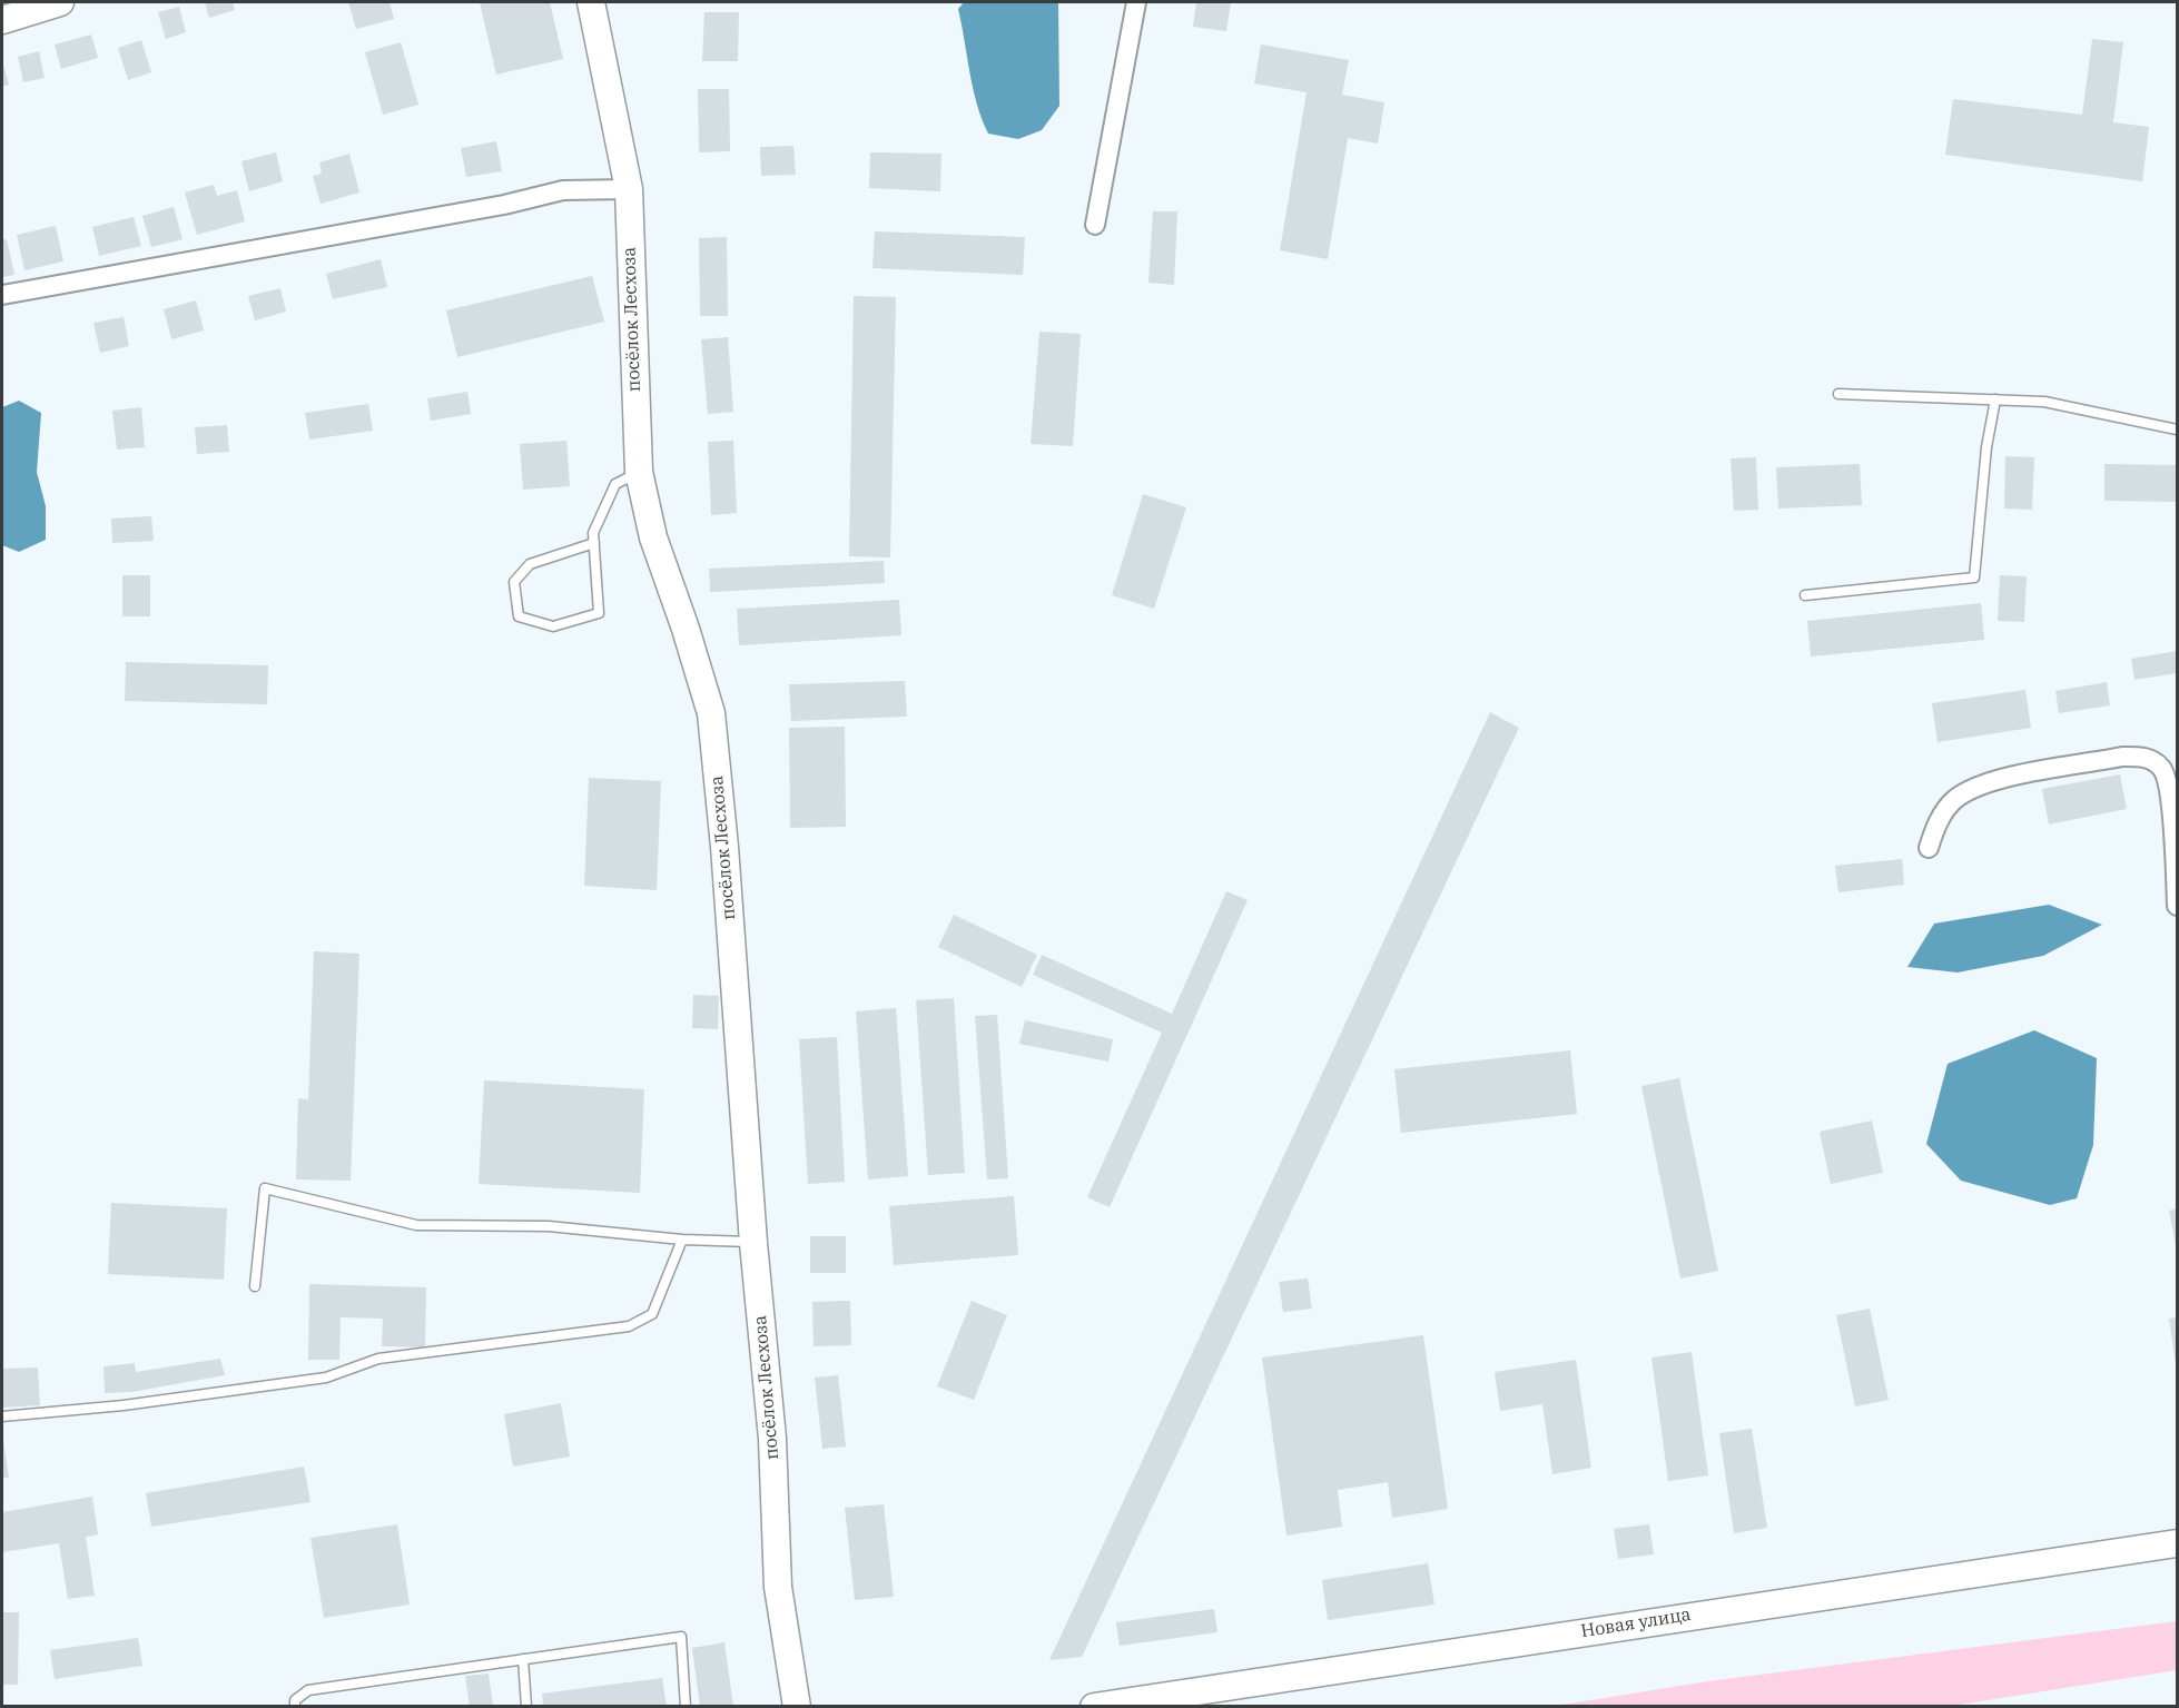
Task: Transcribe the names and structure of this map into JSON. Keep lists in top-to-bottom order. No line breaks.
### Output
{"streets":{"street":["посёлок Лесхоза","Новая улица"]}}
